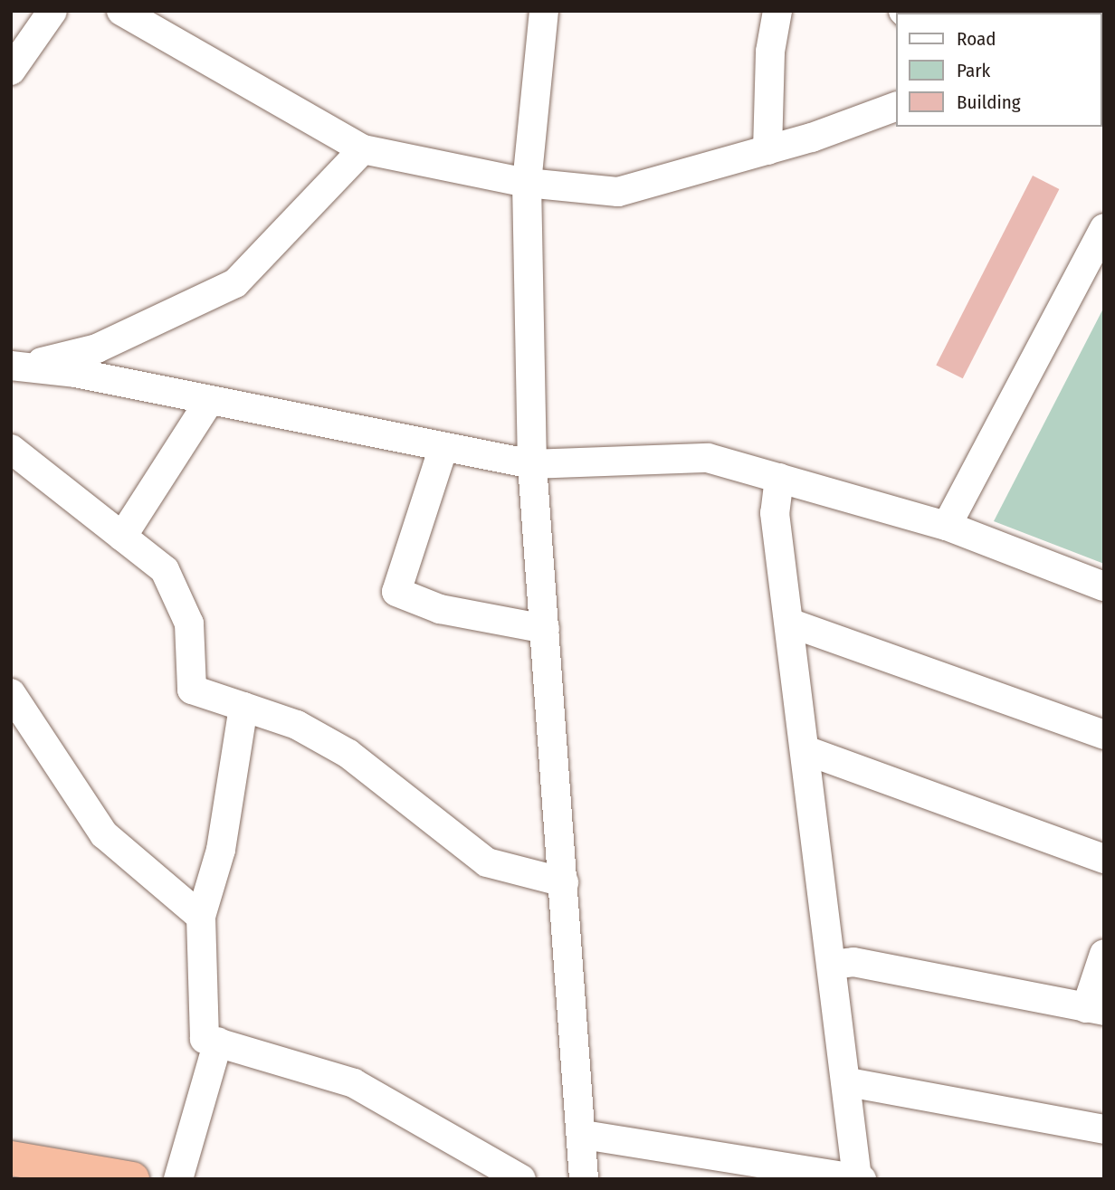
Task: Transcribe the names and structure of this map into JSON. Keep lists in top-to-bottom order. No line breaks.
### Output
{"legend":["Road","Park","Building"]}
